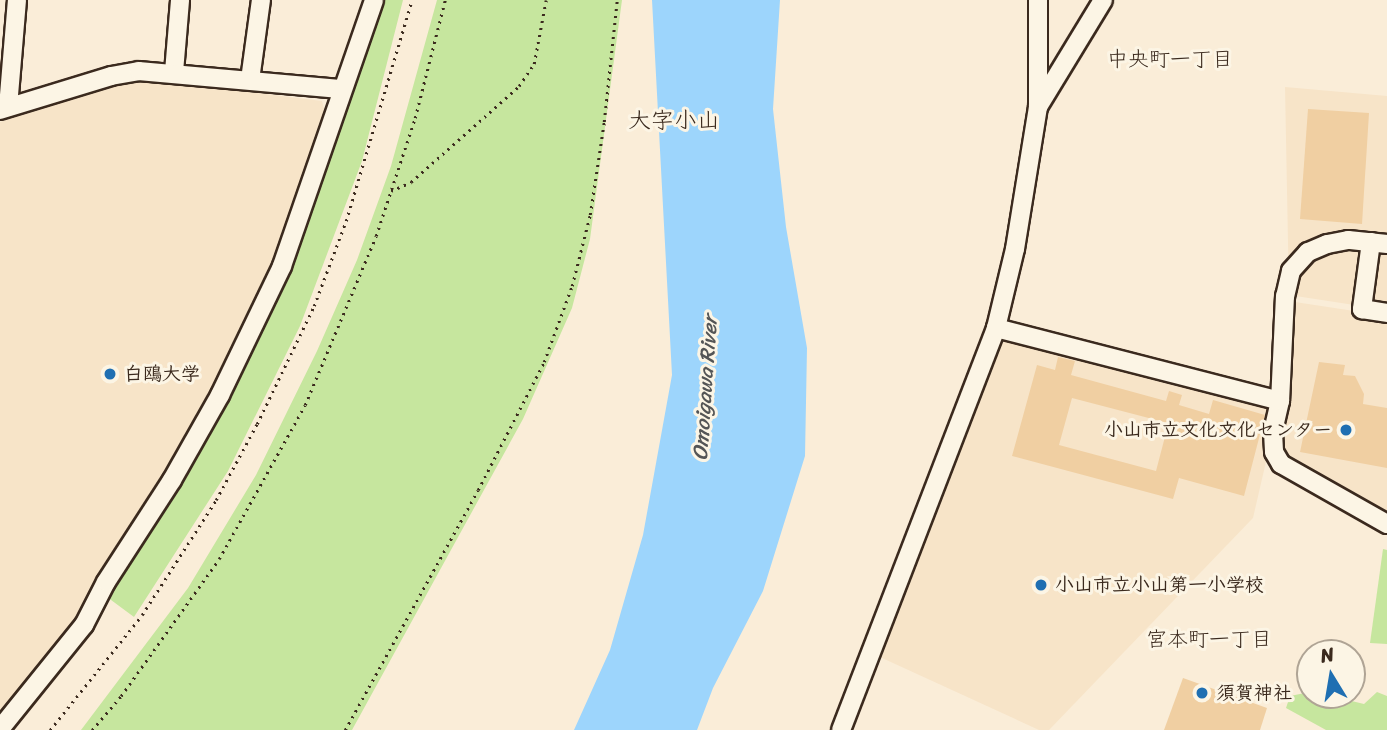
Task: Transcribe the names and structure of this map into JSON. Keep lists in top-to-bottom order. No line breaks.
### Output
{"districts":["中央町一丁目","大字小山","宮本町一丁目"],"water":["Omoigawa River"],"places":["白鴎大学","小山市立文化文化センター","小山市立小山第一小学校","須賀神社"],"north":"top"}
